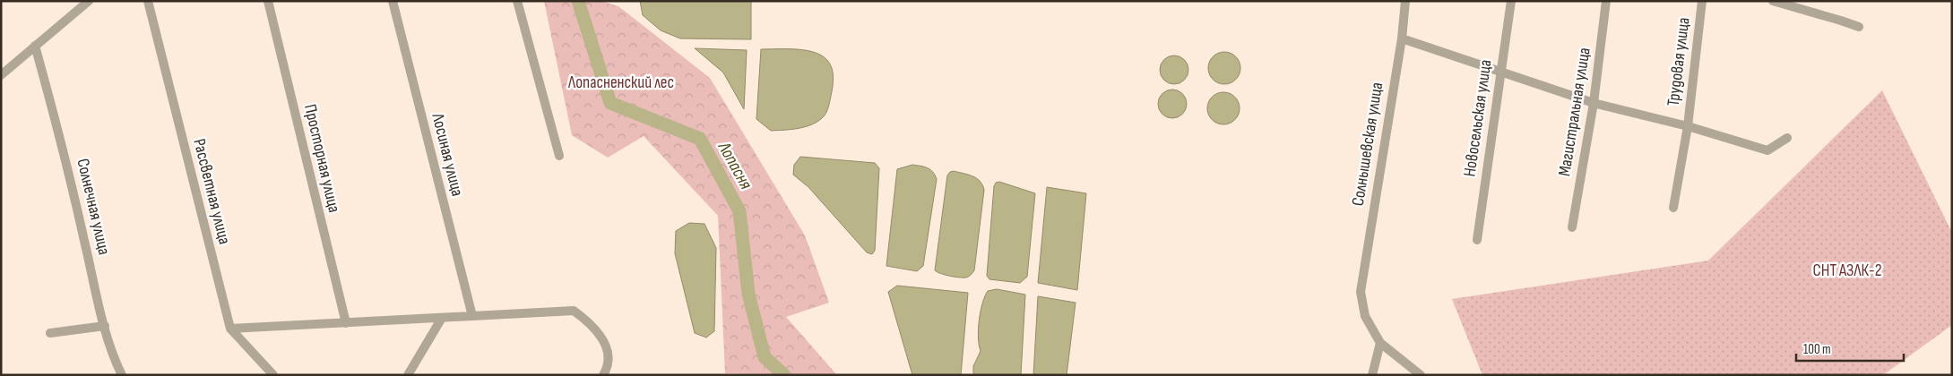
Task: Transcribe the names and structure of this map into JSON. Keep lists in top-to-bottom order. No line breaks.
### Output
{"streets":{"street":["Трудовая улица","Магистральная улица","Новосельская улица","Солнышевская улица","Лосиная улица","Просторная улица","Рассветная улица","Солнечная улица"]},"water":["Лопасня"],"parks":["Лопасненский лес","СНТ АЗЛК-2"],"scale_bar":"100 m"}
